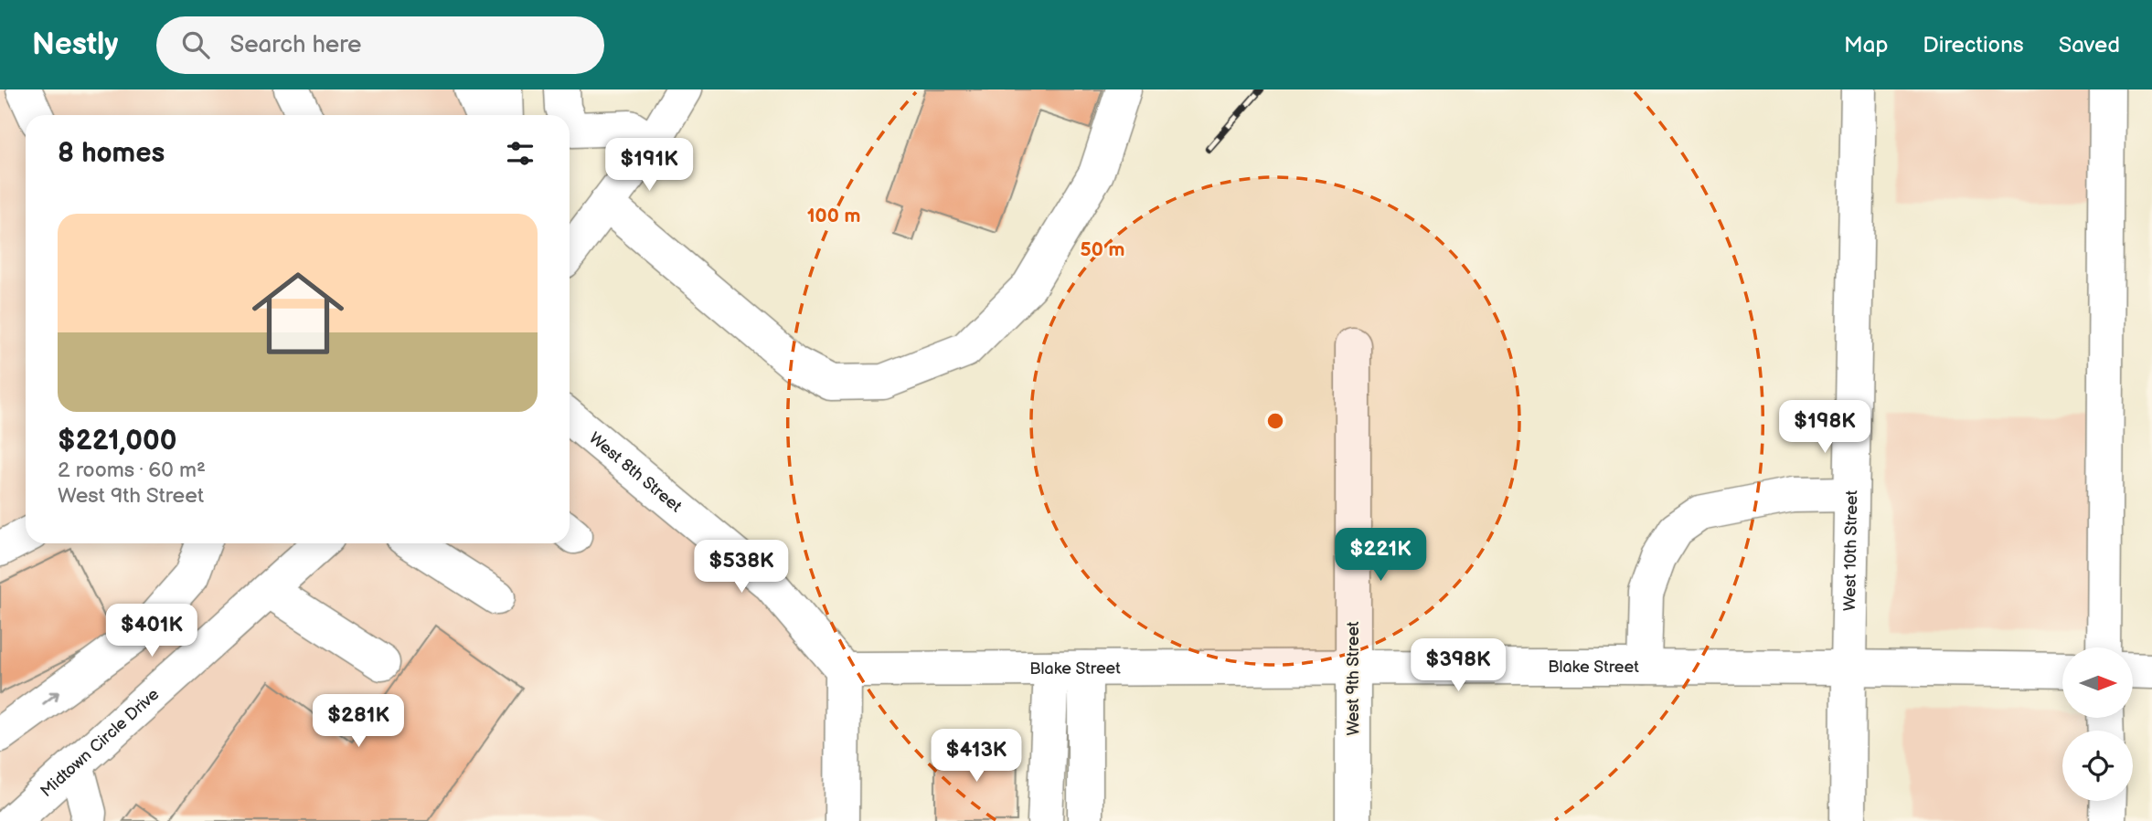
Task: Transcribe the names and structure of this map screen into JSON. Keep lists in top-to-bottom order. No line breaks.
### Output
{"streets":{"street":["West 8th Street","West 10th Street","Blake Street","West 9th Street","Midtown Circle Drive"]},"crossings":[["West 8th Street","Blake Street"],["West 10th Street","Blake Street"],["Blake Street","West 9th Street"]],"north":"right","page":{"header":"Nestly","search":"Search here","nav":["Map","Directions","Saved"],"heading":"8 homes","price":["$191K","$198K","$221K","$538K","$401K","$398K","$281K","$413K"],"list":[{"name":"$221,000","note":"2 rooms · 60 m² · West 9th Street"}]},"rings":["100 m","50 m"]}
